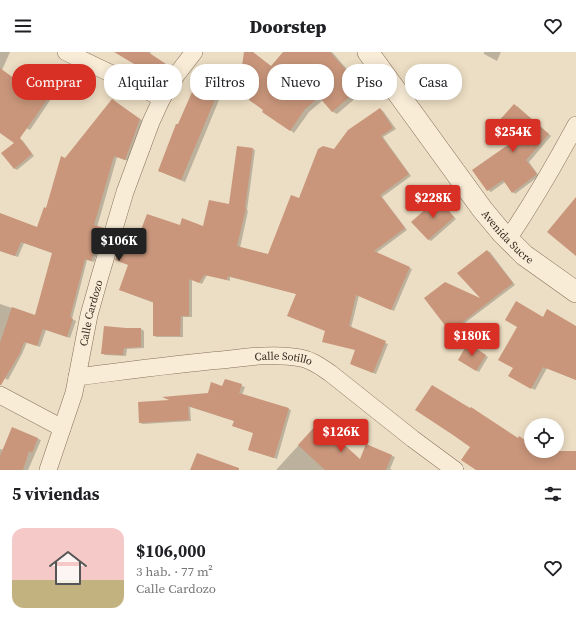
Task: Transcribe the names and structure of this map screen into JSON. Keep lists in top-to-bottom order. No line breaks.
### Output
{"streets":{"street":["Avenida Sucre","Calle Cardozo","Calle Sotillo"]},"crossings":[["Calle Cardozo","Calle Sotillo"]],"page":{"header":"Doorstep","chip":["Comprar","Alquilar","Filtros","Nuevo","Piso","Casa"],"price":["$254K","$228K","$106K","$180K","$126K"],"heading":"5 viviendas","list":[{"name":"$106,000","note":"3 hab. · 77 m² · Calle Cardozo"}]}}
